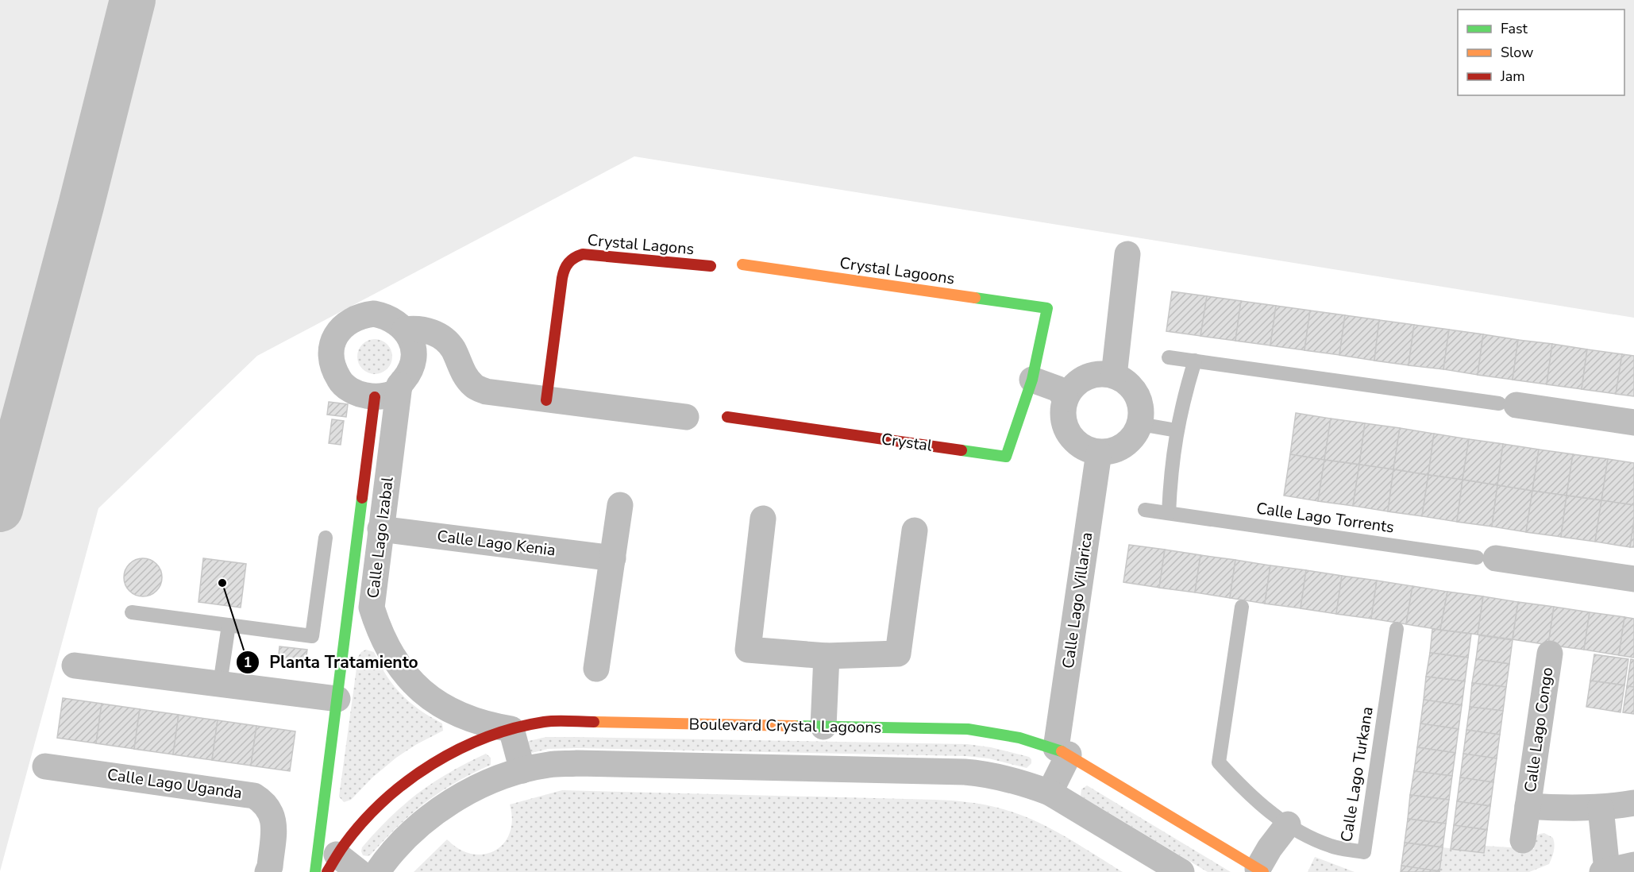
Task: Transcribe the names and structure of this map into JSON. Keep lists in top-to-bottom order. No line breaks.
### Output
{"streets":{"street":["Crystal Lagons","Crystal Lagoons","Crystal","Calle Lago Izabal","Calle Lago Kenia","Calle Lago Villarica","Boulevard Crystal Lagoons","Calle Lago Congo","Calle Lago Uganda"],"lane":["Calle Lago Torrents","Calle Lago Turkana"]},"crossings":[["Crystal Lagoons","Crystal"],["Calle Lago Izabal","Calle Lago Kenia"],["Calle Lago Izabal","Boulevard Crystal Lagoons"],["Calle Lago Villarica","Boulevard Crystal Lagoons"]],"places":["Planta Tratamiento"],"legend":["Fast","Slow","Jam"]}
